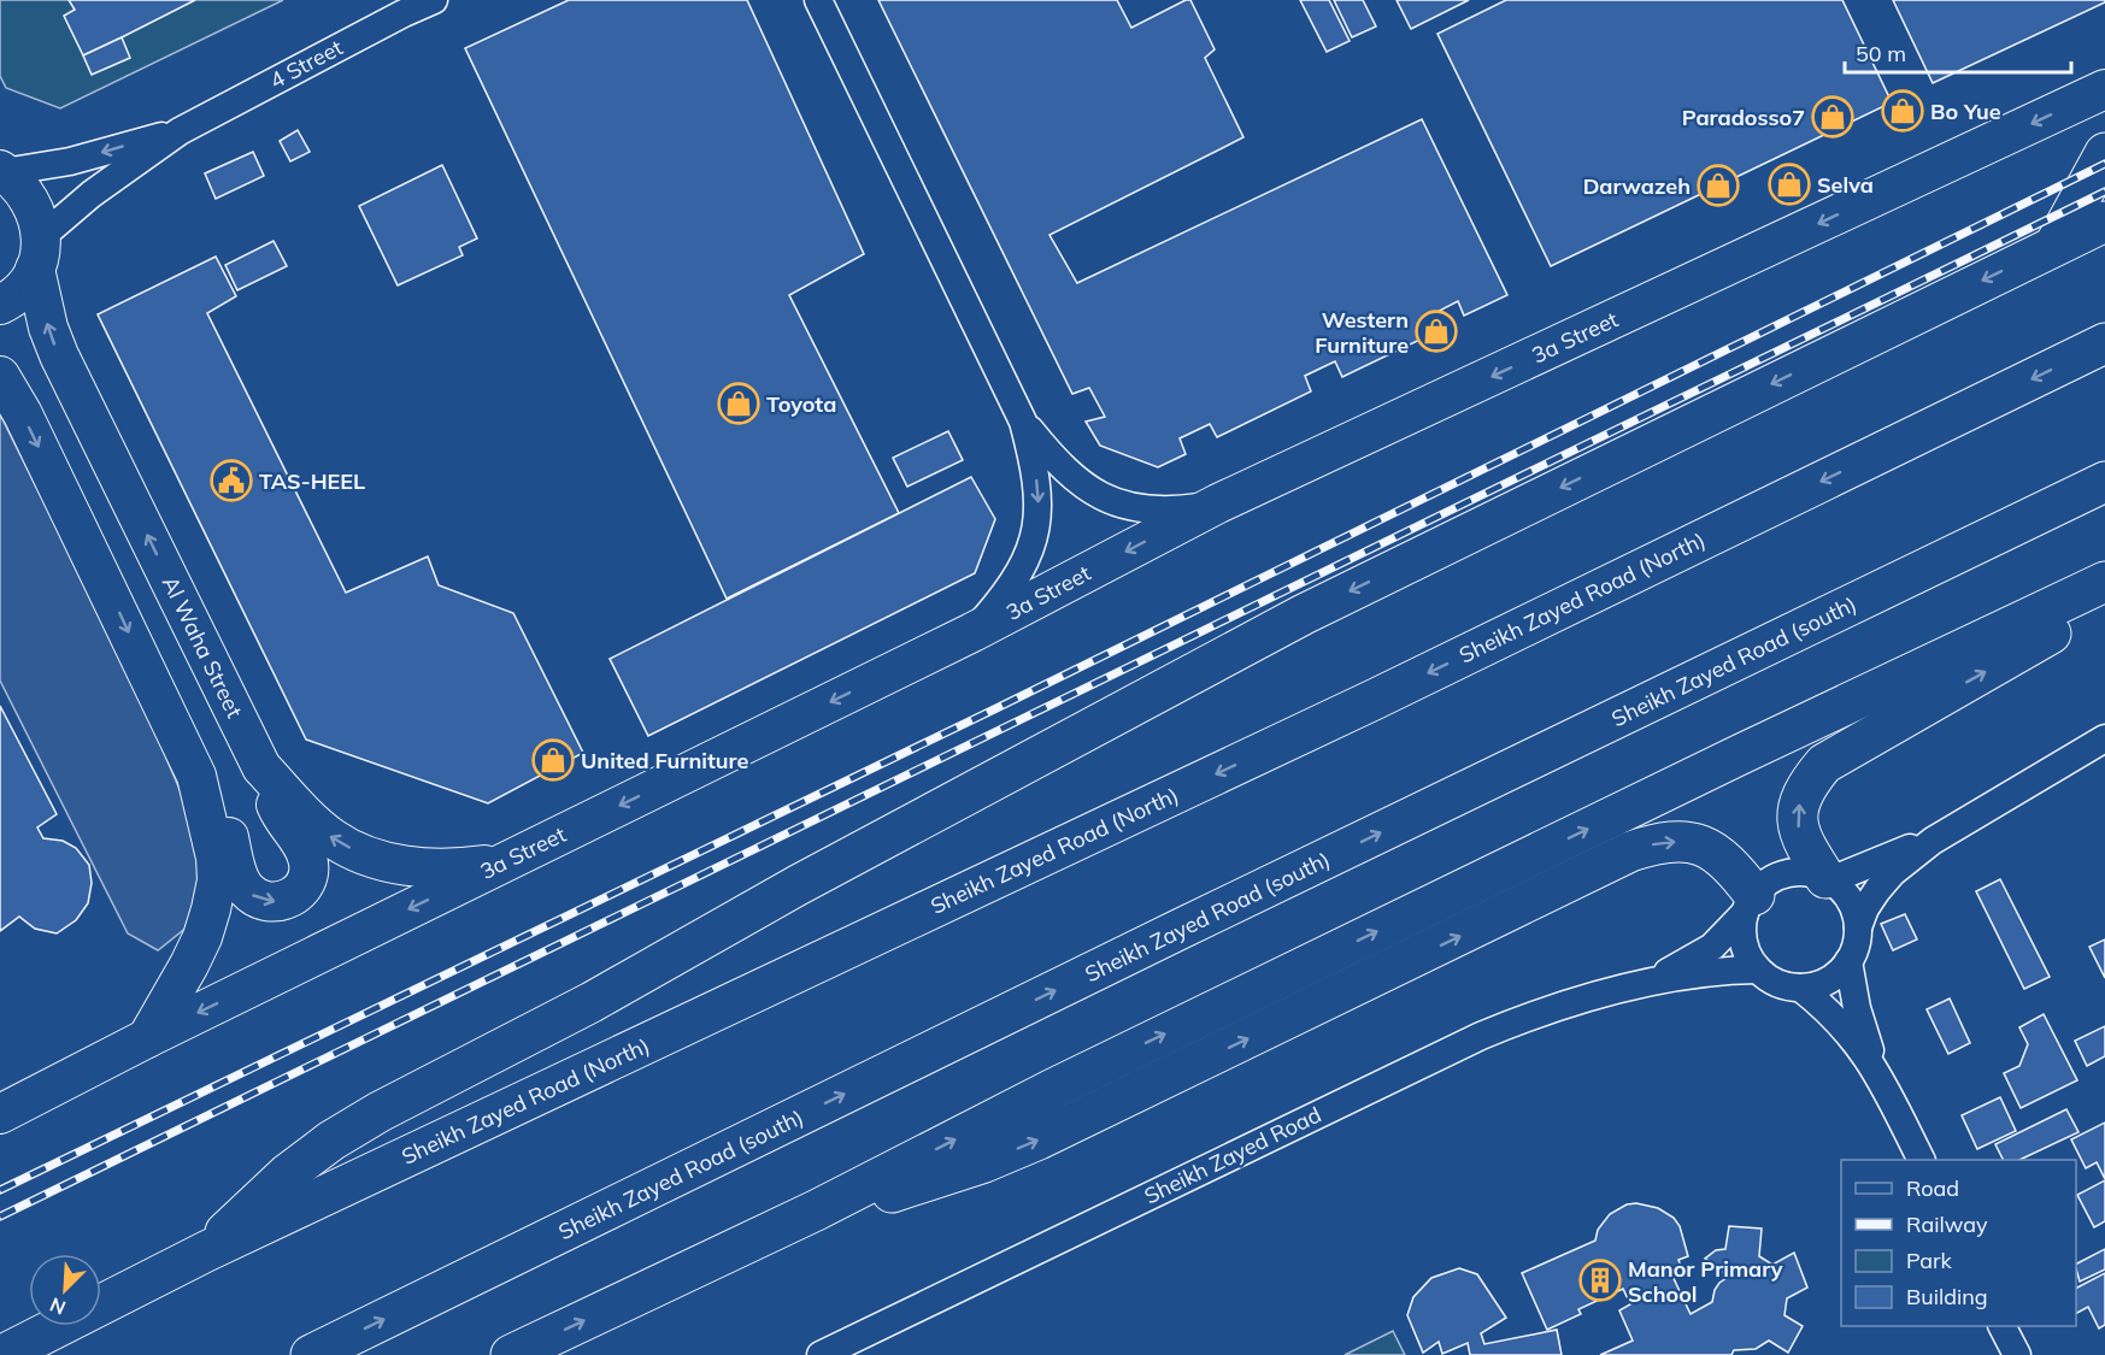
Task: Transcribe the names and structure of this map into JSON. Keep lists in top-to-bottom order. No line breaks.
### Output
{"streets":{"highway":["Sheikh Zayed Road (North)","Sheikh Zayed Road (south)"],"street":["4 Street","3a Street","Al Waha Street","Sheikh Zayed Road"]},"crossings":[["4 Street","Al Waha Street"],["3a Street","Al Waha Street"]],"one_way":["3a Street"],"places":{"shop":["Bo Yue","Paradosso7","Selva","Darwazeh","Western Furniture","Toyota","United Furniture"],"public building":["TAS-HEEL"],"building":["Manor Primary School"]},"legend":["Road","Railway","Park","Building"],"scale_bar":"50 m","north":"bottom left"}
